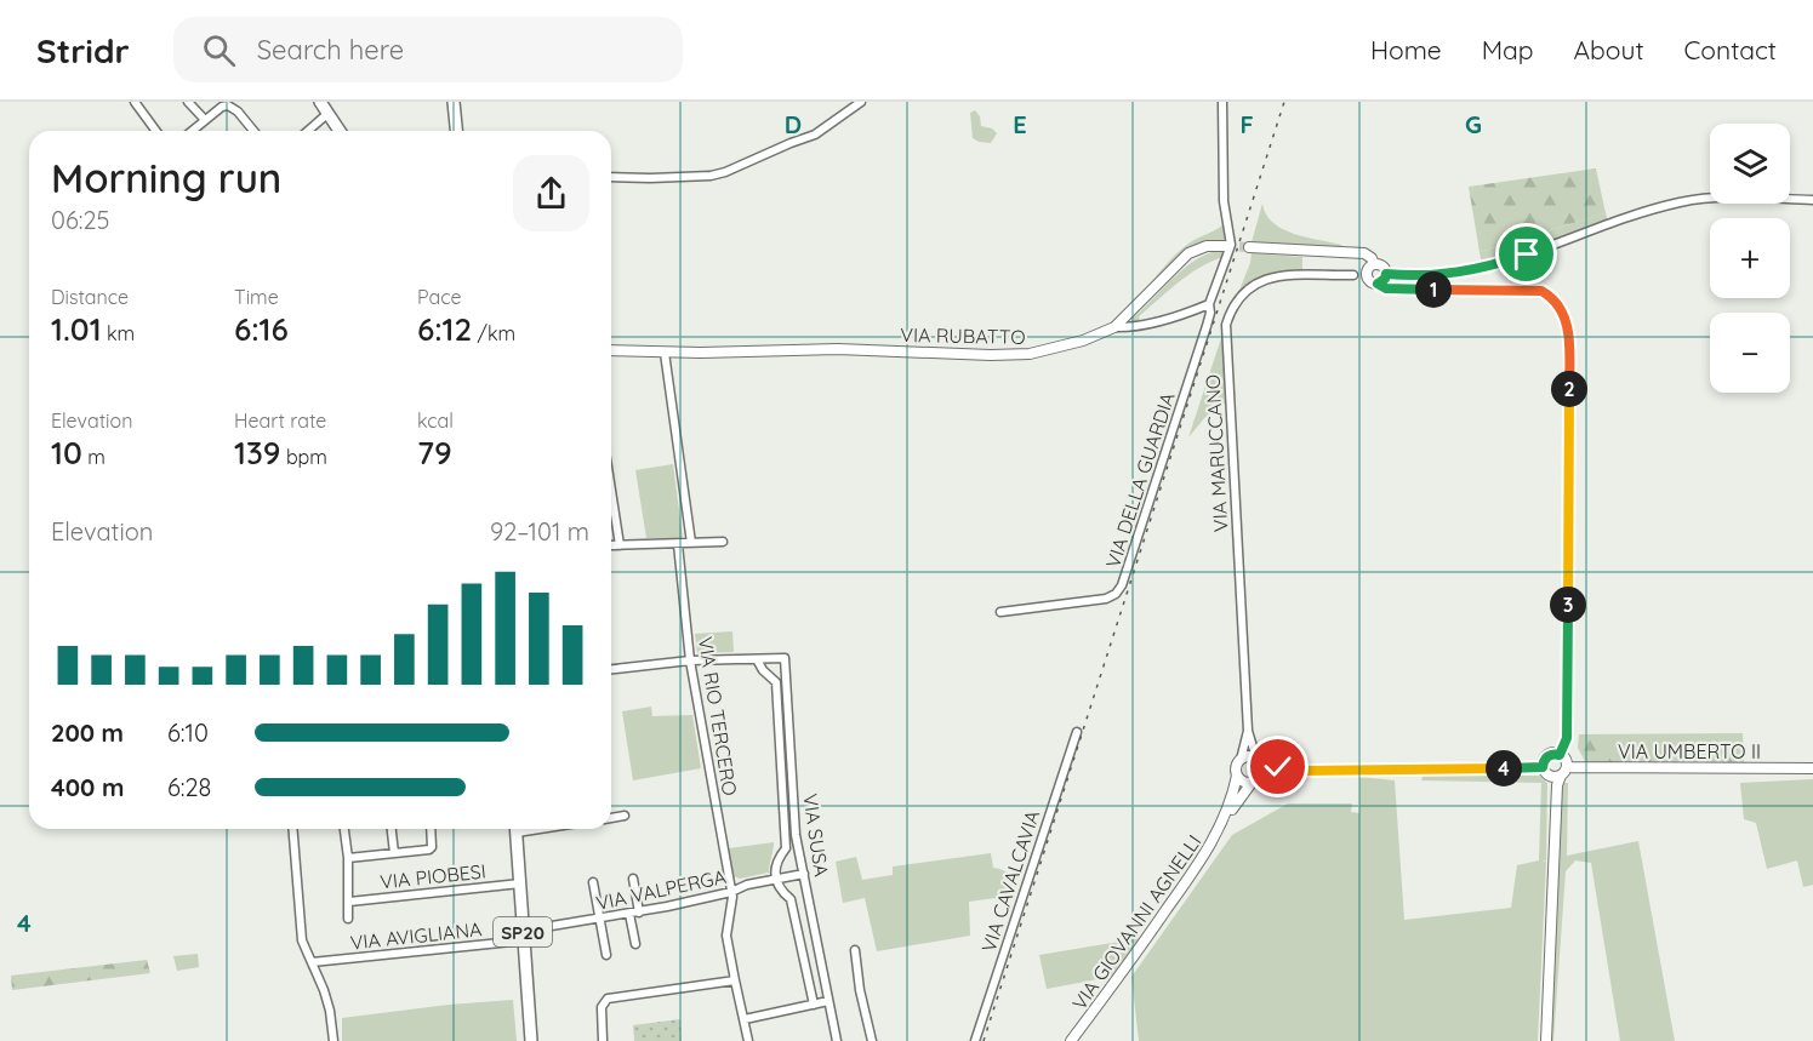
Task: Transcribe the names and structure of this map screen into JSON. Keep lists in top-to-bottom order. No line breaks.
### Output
{"streets":{"main road":["SP20"],"street":["VIA RUBATTO","VIA MARUCCANO","VIA DELLA GUARDIA","VIA RIO TERCERO","VIA UMBERTO II","VIA SUSA","VIA PIOBESI","VIA CAVALCAVIA","VIA VALPERGA","VIA GIOVANNI AGNELLI","VIA AVIGLIANA"]},"crossings":[["VIA MARUCCANO","VIA GIOVANNI AGNELLI"],["VIA RIO TERCERO","VIA SUSA"],["VIA RIO TERCERO","VIA VALPERGA"],["VIA SUSA","VIA VALPERGA"],["VIA PIOBESI","SP20"],["VIA VALPERGA","SP20"],["VIA VALPERGA","VIA AVIGLIANA"],["SP20","VIA AVIGLIANA"]],"page":{"header":"Stridr","search":"Search here","nav":["Home","Map","About","Contact"],"map_buttons":["+","−"],"heading":["Morning run","06:25"],"stats":[["Distance","1.01 km"],["Time","6:16"],["Pace","6:12 /km"],["Elevation","10 m"],["Heart rate","139 bpm"],["kcal","79"]],"pins":["1","2","3","4"],"chart":["Elevation","92–101 m"],"list":[{"name":"200 m","note":"6:10"},{"name":"400 m","note":"6:28"}]},"grid":{"columns":["D","E","F","G"],"rows":["4"]}}
